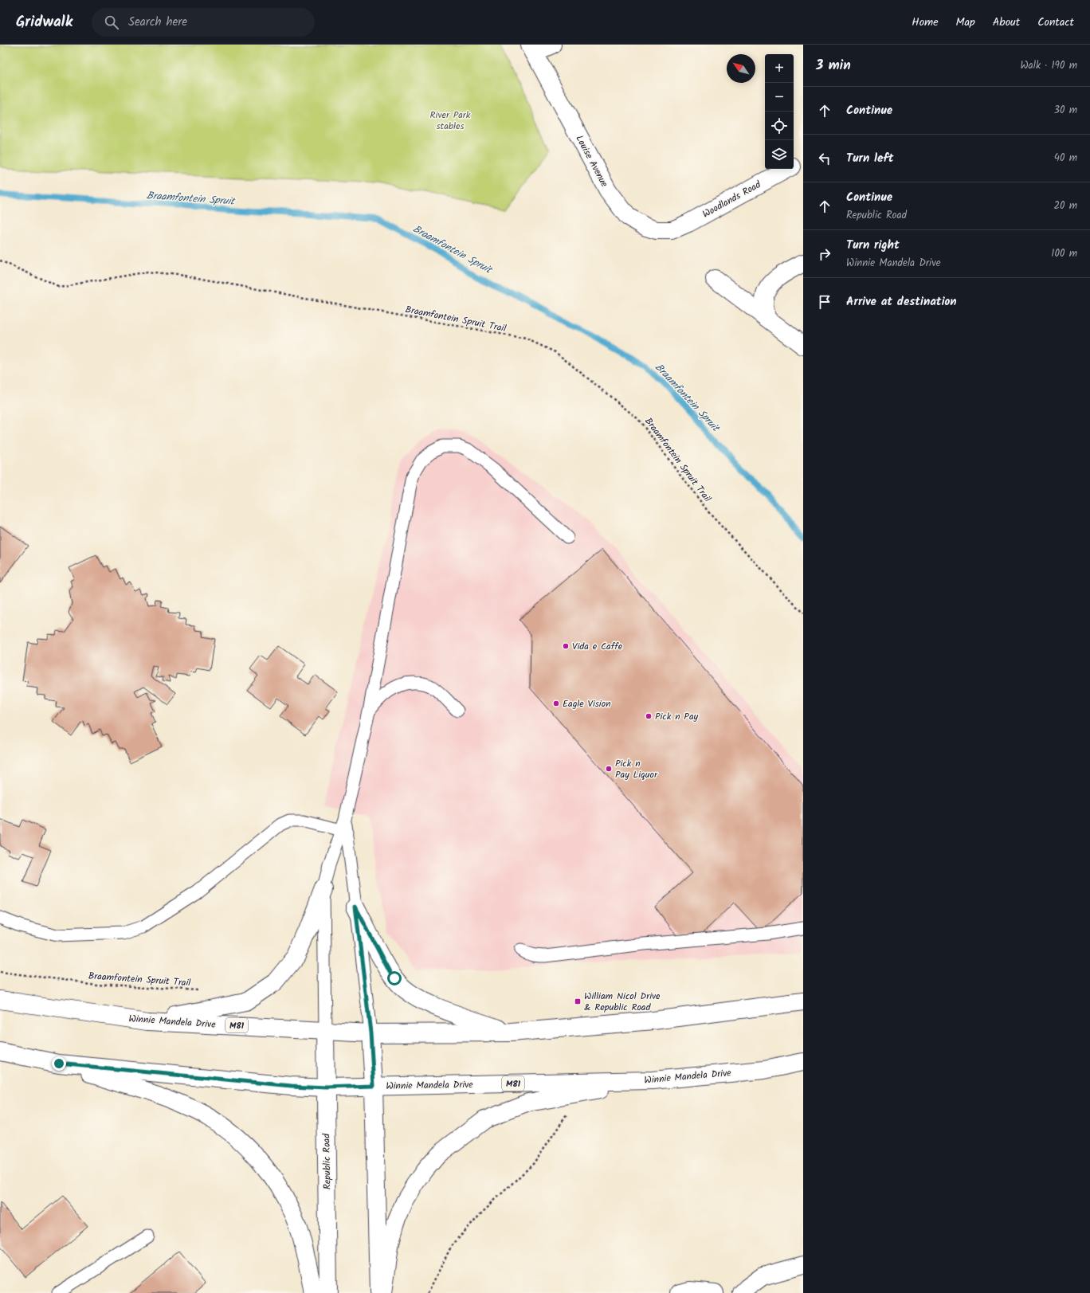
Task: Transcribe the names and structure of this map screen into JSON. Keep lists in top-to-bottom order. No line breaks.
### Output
{"streets":{"main road":["Louise Avenue","Woodlands Road","Winnie Mandela Drive","M81","Republic Road"],"path":["Braamfontein Spruit Trail"]},"crossings":[["Louise Avenue","Woodlands Road"],["Winnie Mandela Drive","Republic Road"]],"water":["Braamfontein Spruit"],"parks":["River Park stables"],"places":{"other":["Vida e Caffe","Eagle Vision","Pick n Pay","Pick n Pay Liquor"],"transit":["William Nicol Drive & Republic Road"]},"north":"top left","page":{"header":"Gridwalk","search":"Search here","nav":["Home","Map","About","Contact"],"heading":["3 min","Walk · 190 m"],"map_buttons":["+","−"],"list":[["Continue","30 m"],["Turn left","40 m"],["Continue","Republic Road","20 m"],["Turn right","Winnie Mandela Drive","100 m"],"Arrive at destination"]}}
